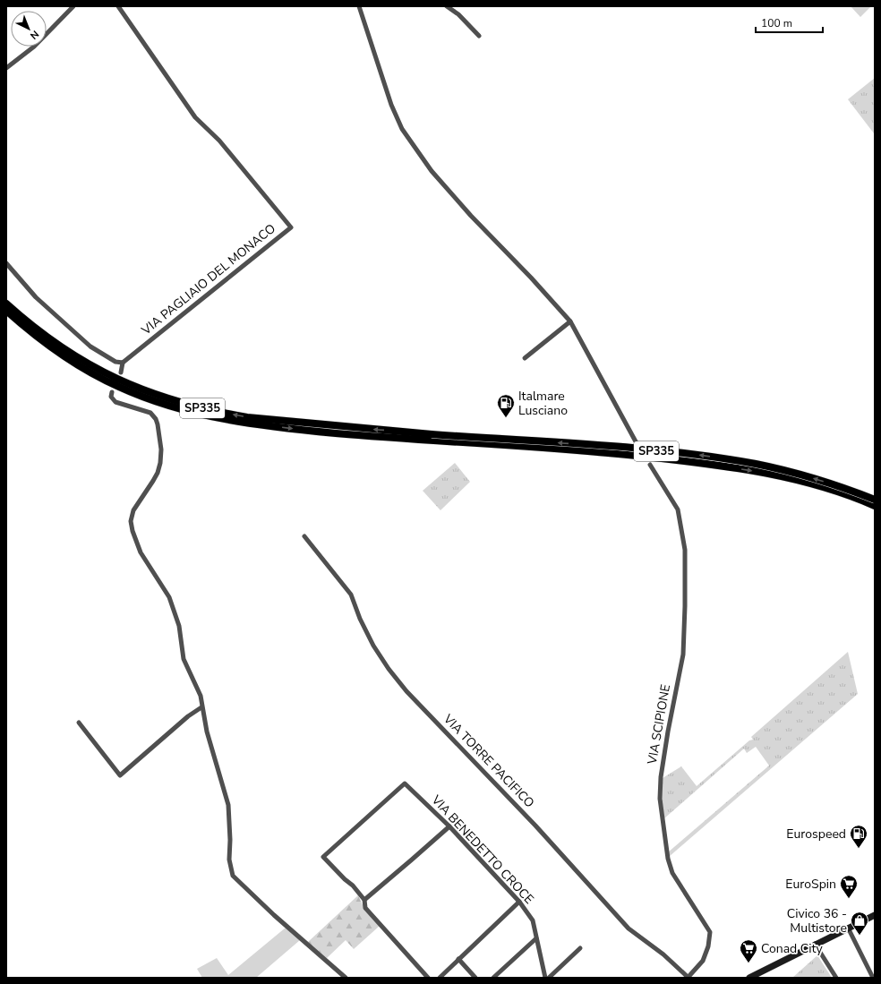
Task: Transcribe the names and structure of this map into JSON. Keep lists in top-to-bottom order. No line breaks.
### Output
{"streets":{"highway":["SP335"],"street":["VIA PAGLIAIO DEL MONACO","VIA SCIPIONE","VIA TORRE PACIFICO","VIA BENEDETTO CROCE"]},"crossings":[["VIA SCIPIONE","VIA TORRE PACIFICO"]],"places":{"fuel station":["Italmare Lusciano","Eurospeed"],"supermarket":["EuroSpin","Conad City"],"shop":["Civico 36 - Multistore"]},"scale_bar":"100 m","north":"bottom right"}
